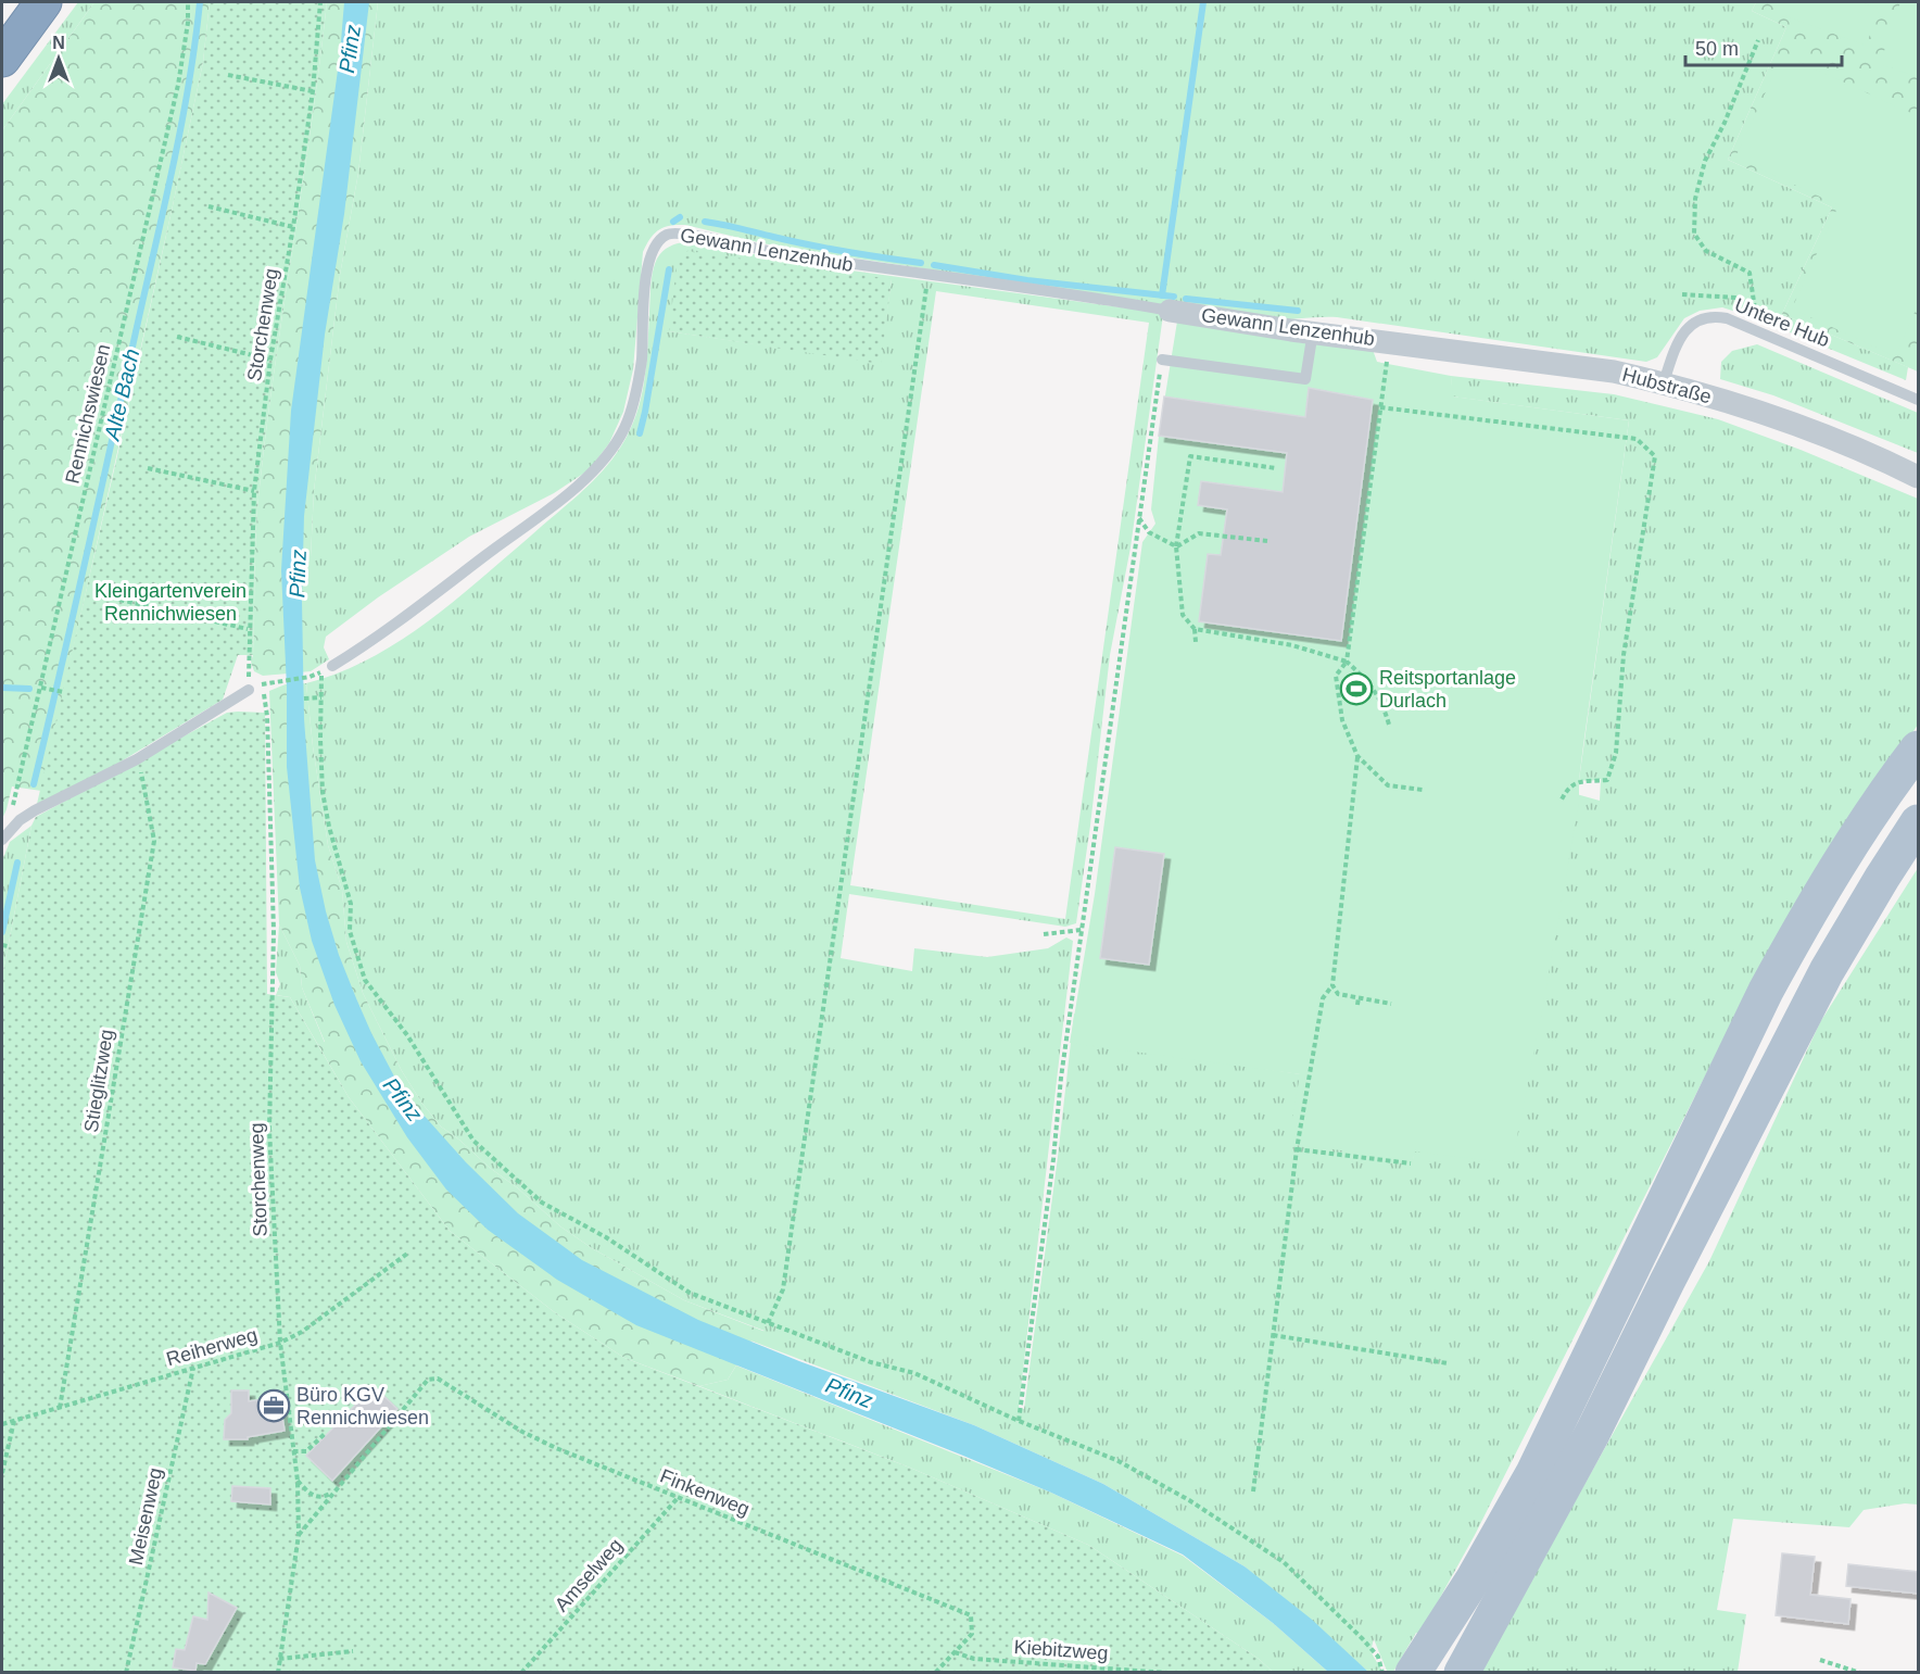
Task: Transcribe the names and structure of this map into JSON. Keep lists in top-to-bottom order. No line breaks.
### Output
{"streets":{"street":["Gewann Lenzenhub","Hubstraße"],"lane":["Untere Hub"],"path":["Storchenweg","Rennichswiesen","Stieglitzweg","Reiherweg","Finkenweg","Meisenweg","Amselweg","Kiebitzweg"]},"crossings":[["Gewann Lenzenhub","Hubstraße"],["Untere Hub","Hubstraße"],["Storchenweg","Reiherweg"],["Stieglitzweg","Reiherweg"],["Reiherweg","Meisenweg"],["Finkenweg","Amselweg"],["Finkenweg","Kiebitzweg"]],"water":["Pfinz","Alte Bach"],"parks":["Kleingartenverein Rennichwiesen"],"places":{"sports":["Reitsportanlage Durlach"],"office":["Büro KGV Rennichwiesen"]},"scale_bar":"50 m","north":"top"}
